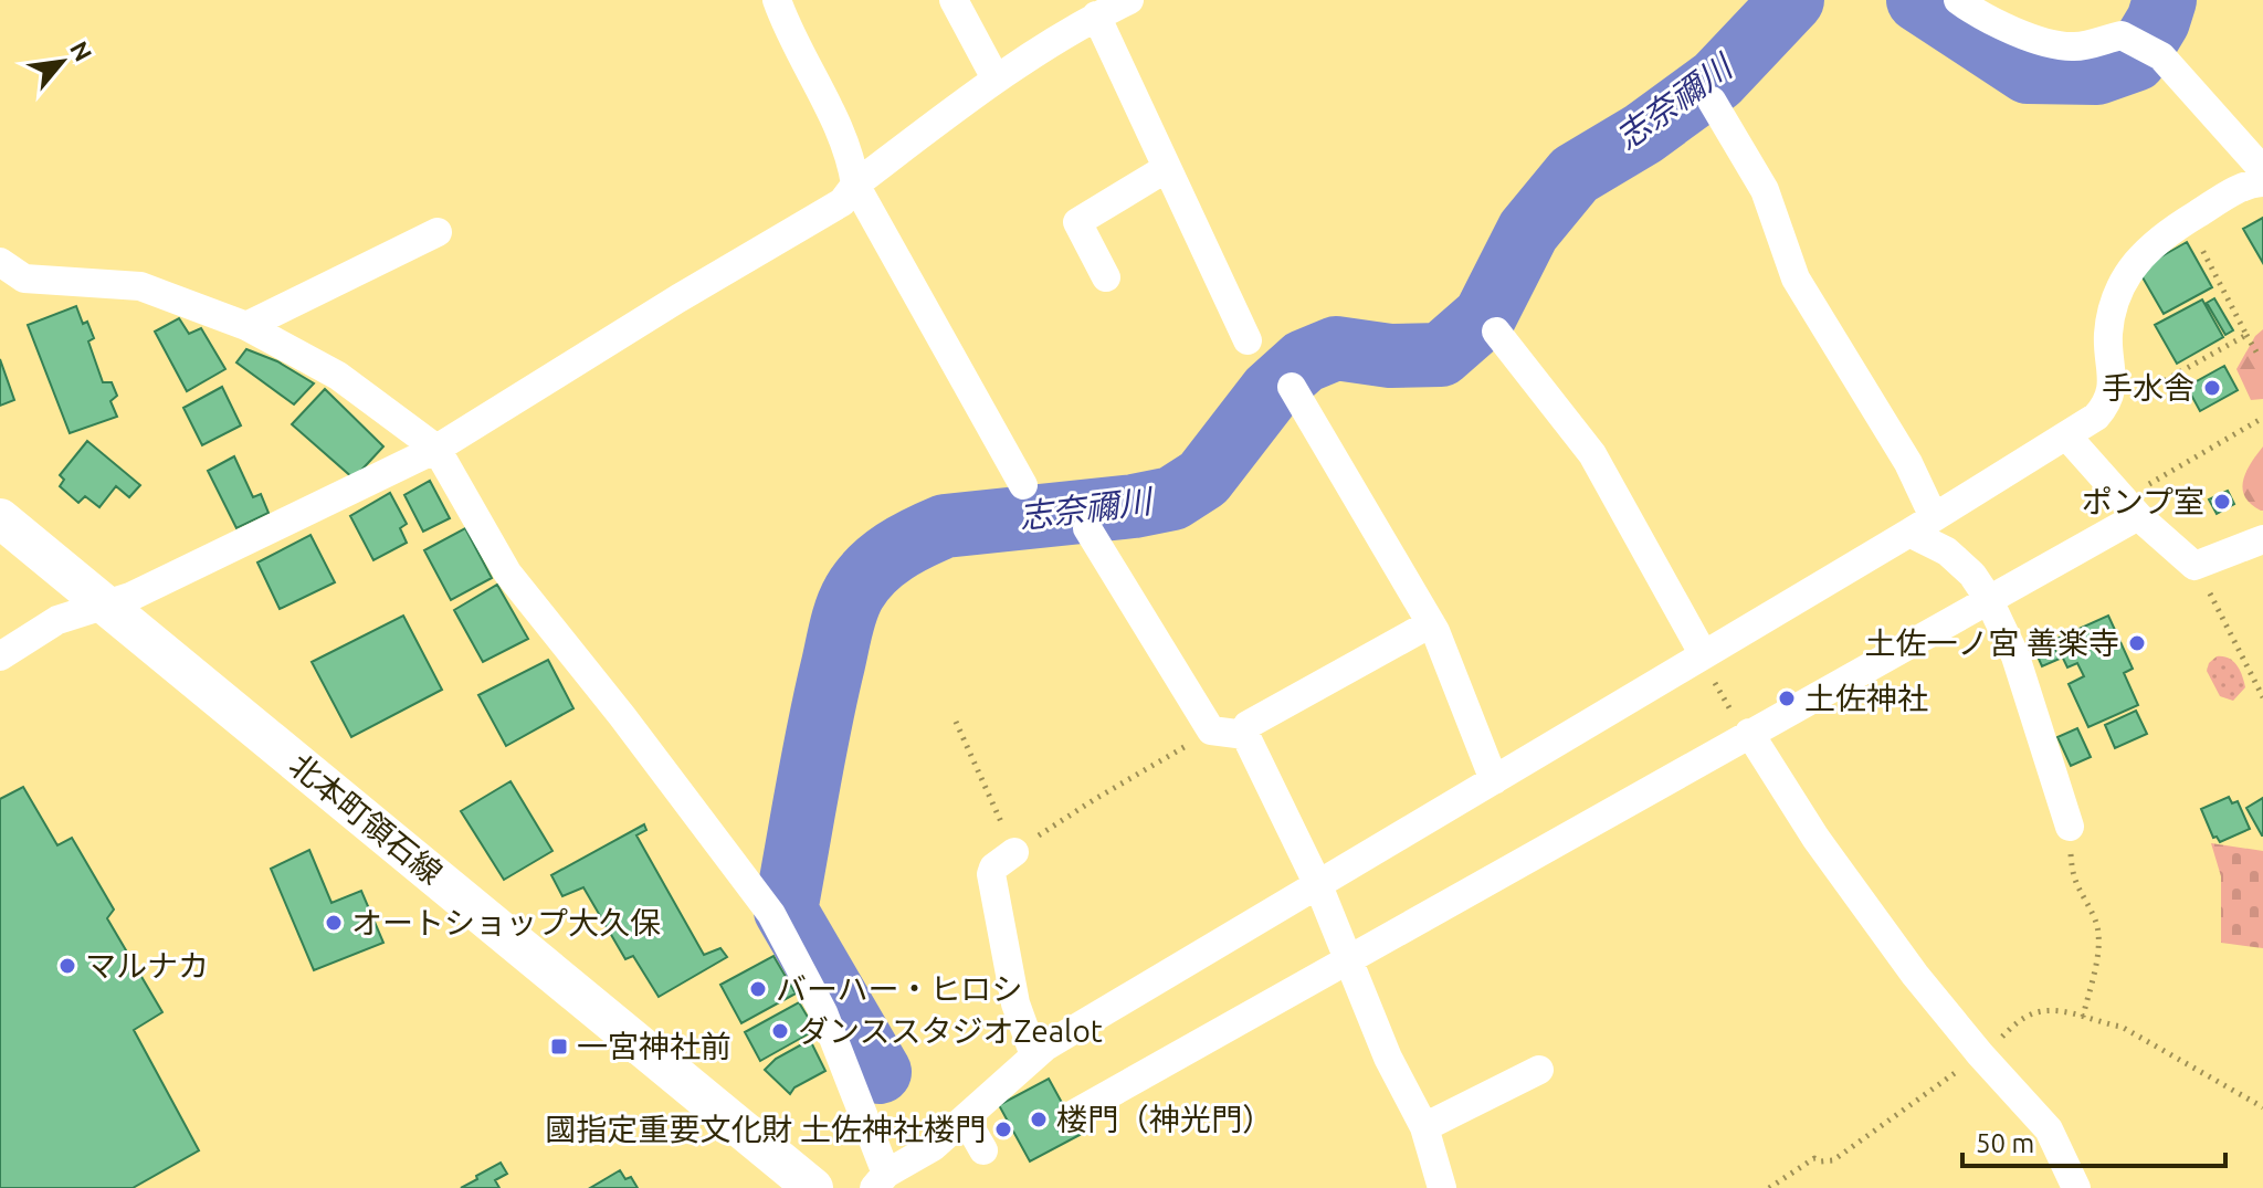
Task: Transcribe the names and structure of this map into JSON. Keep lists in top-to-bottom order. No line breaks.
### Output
{"streets":{"main road":["北本町領石線"]},"water":["志奈禰川"],"places":{"other":["手水舎","ポンプ室","土佐一ノ宮 善楽寺","土佐神社","オートショップ大久保","マルナカ","バーハー・ヒロシ","ダンススタジオZealot","楼門（神光門）","國指定重要文化財 土佐神社楼門"],"transit":["一宮神社前"]},"scale_bar":"50 m","north":"top right"}
